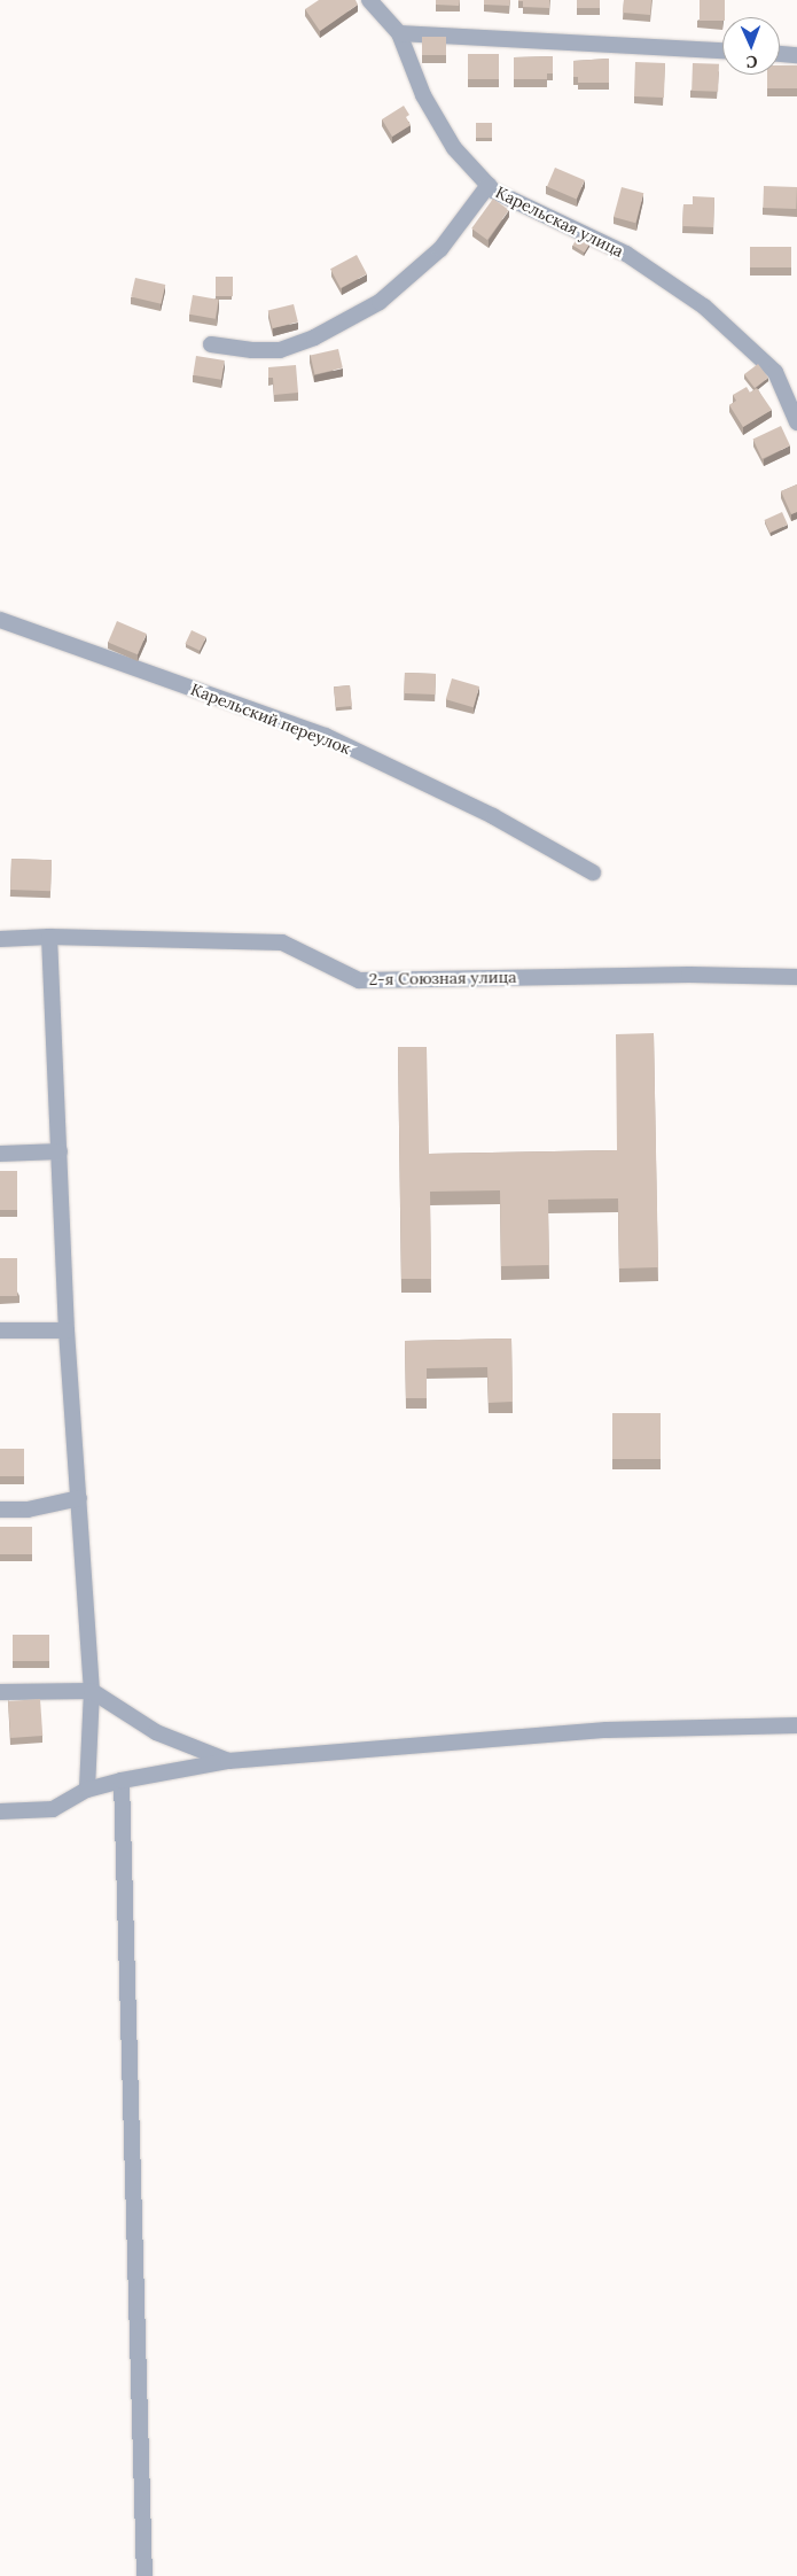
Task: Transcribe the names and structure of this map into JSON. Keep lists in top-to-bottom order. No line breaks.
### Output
{"streets":{"street":["Карельская улица","Карельский переулок","2-я Союзная улица"]},"north":"bottom"}
